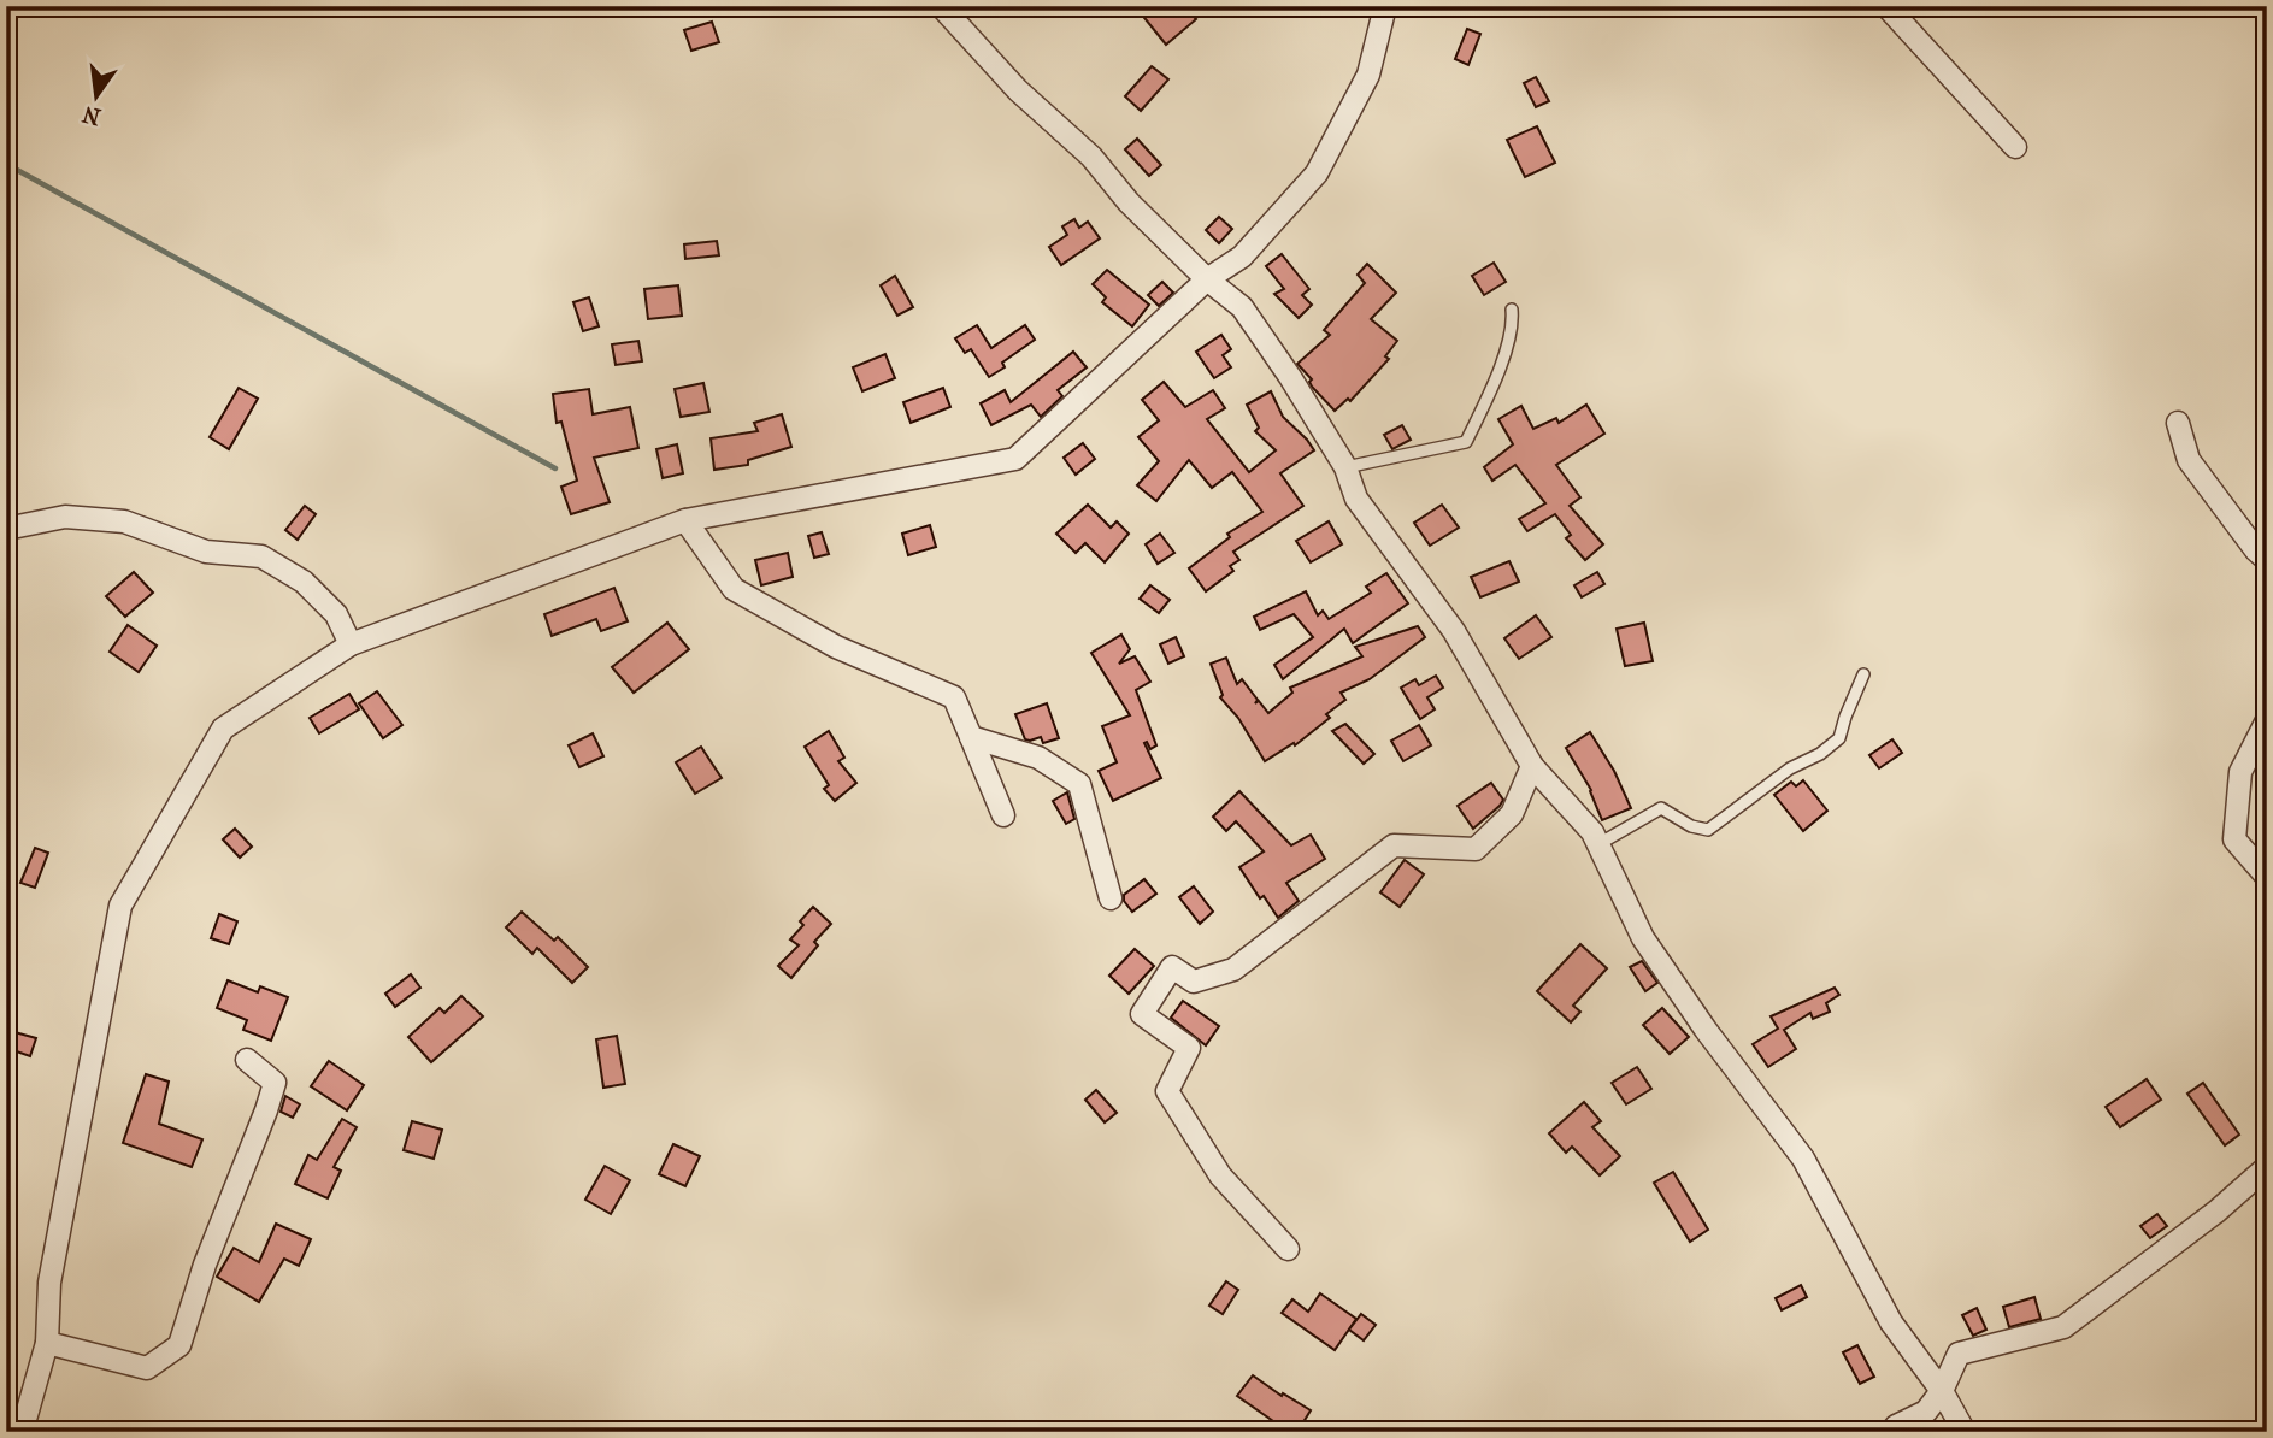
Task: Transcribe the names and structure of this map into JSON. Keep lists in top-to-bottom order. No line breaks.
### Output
{"north":"bottom"}
